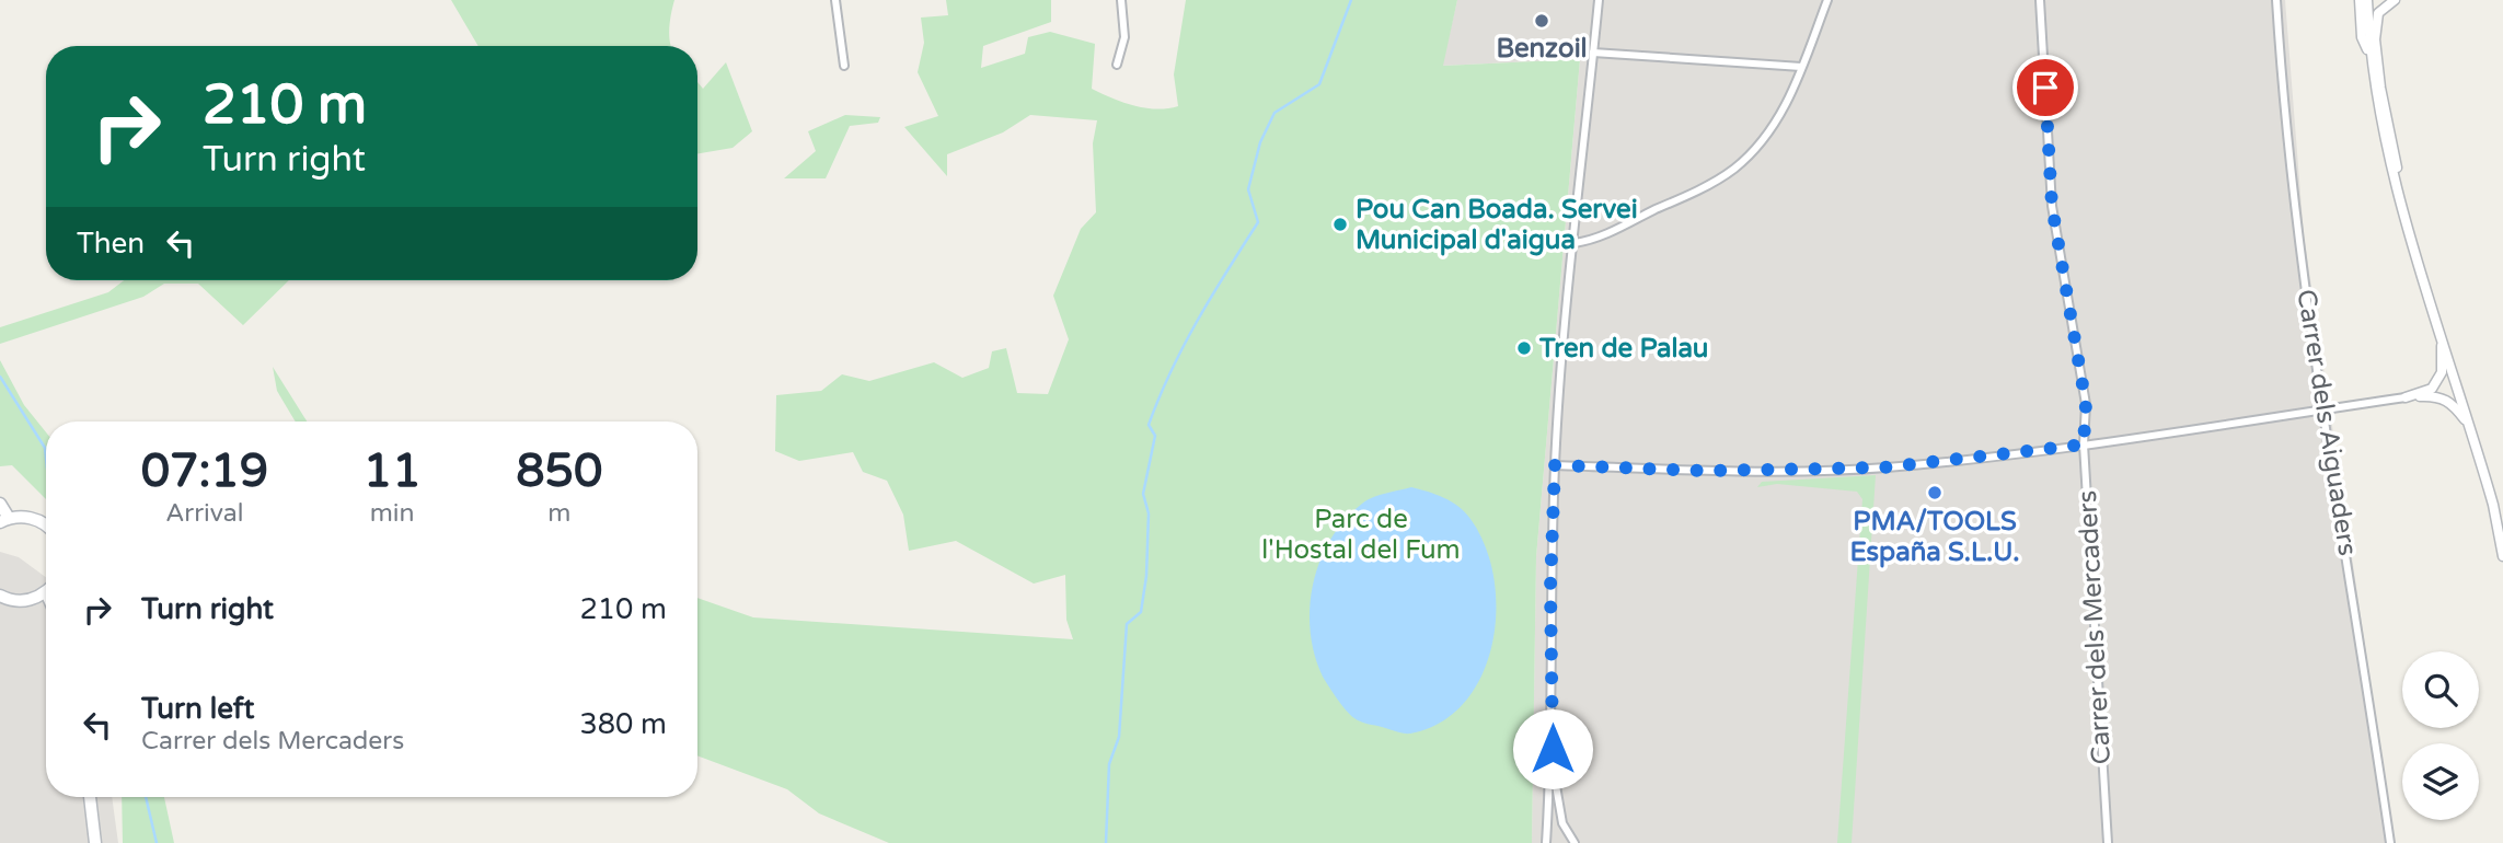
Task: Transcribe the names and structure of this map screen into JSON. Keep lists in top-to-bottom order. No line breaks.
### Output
{"streets":{"street":["Carrer dels Aiguaders","Carrer dels Mercaders"]},"parks":["Parc de l'Hostal del Fum"],"places":["Benzoil","Pou Can Boada. Servei Municipal d'aigua","Tren de Palau","PMA/TOOLS España S.L.U."],"page":{"turn":["210 m","Turn right"],"then":"Then","eta":["07:19","Arrival","11","min","850","m"],"list":[{"name":"Turn right","value":"210 m"},{"name":"Turn left","note":"Carrer dels Mercaders","value":"380 m"}]}}
